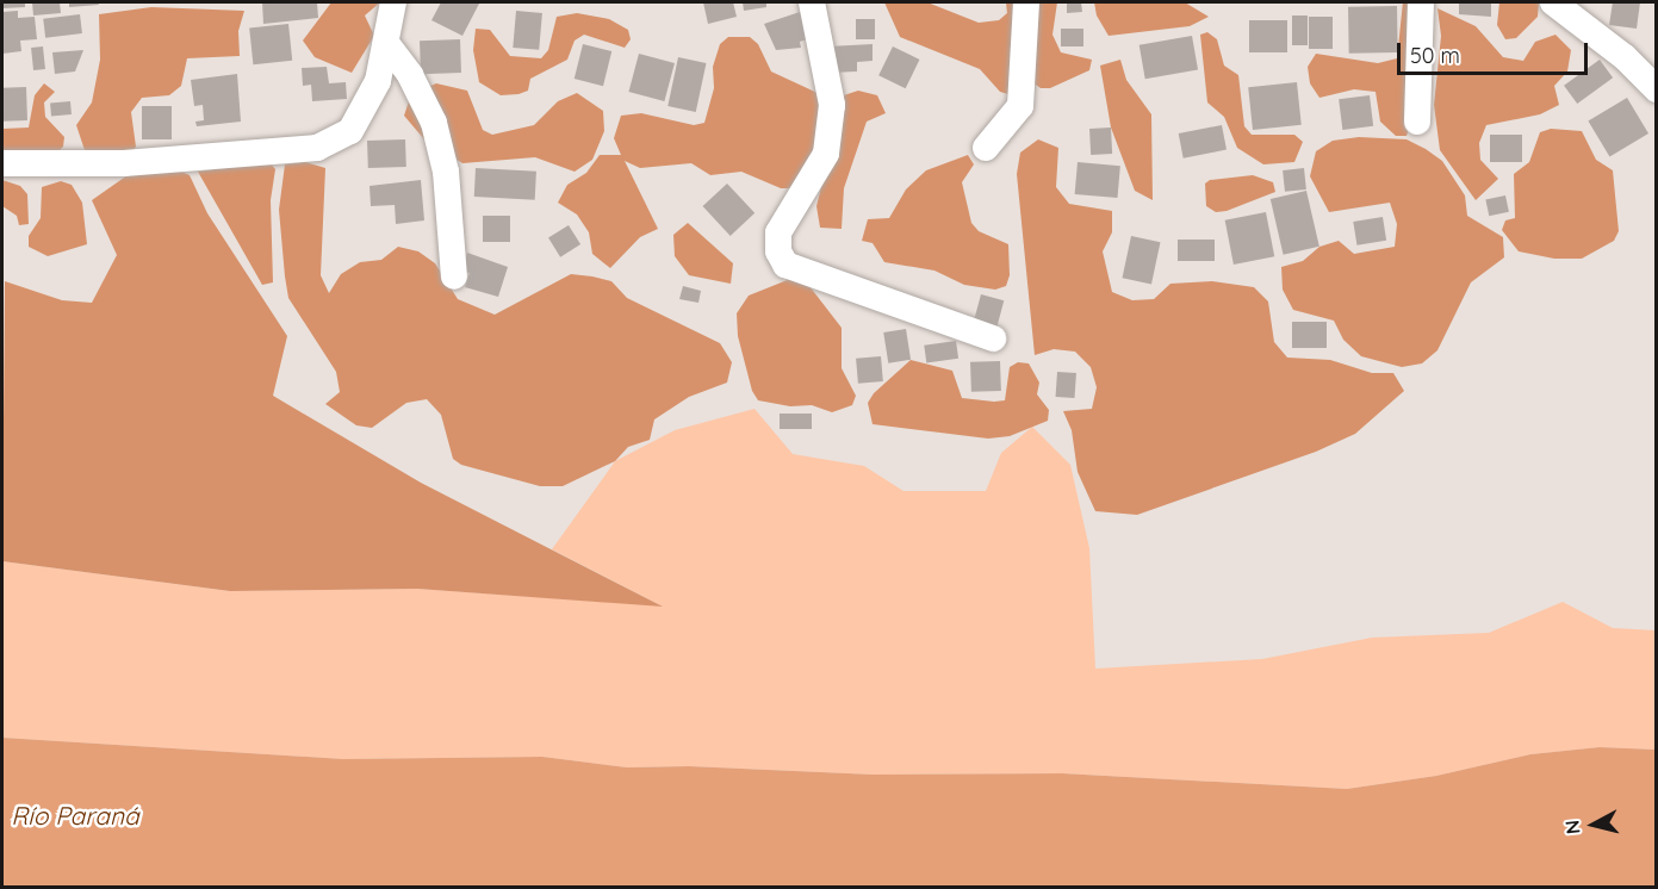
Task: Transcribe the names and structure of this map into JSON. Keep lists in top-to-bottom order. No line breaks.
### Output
{"water":["Río Paraná"],"scale_bar":"50 m","north":"left"}
